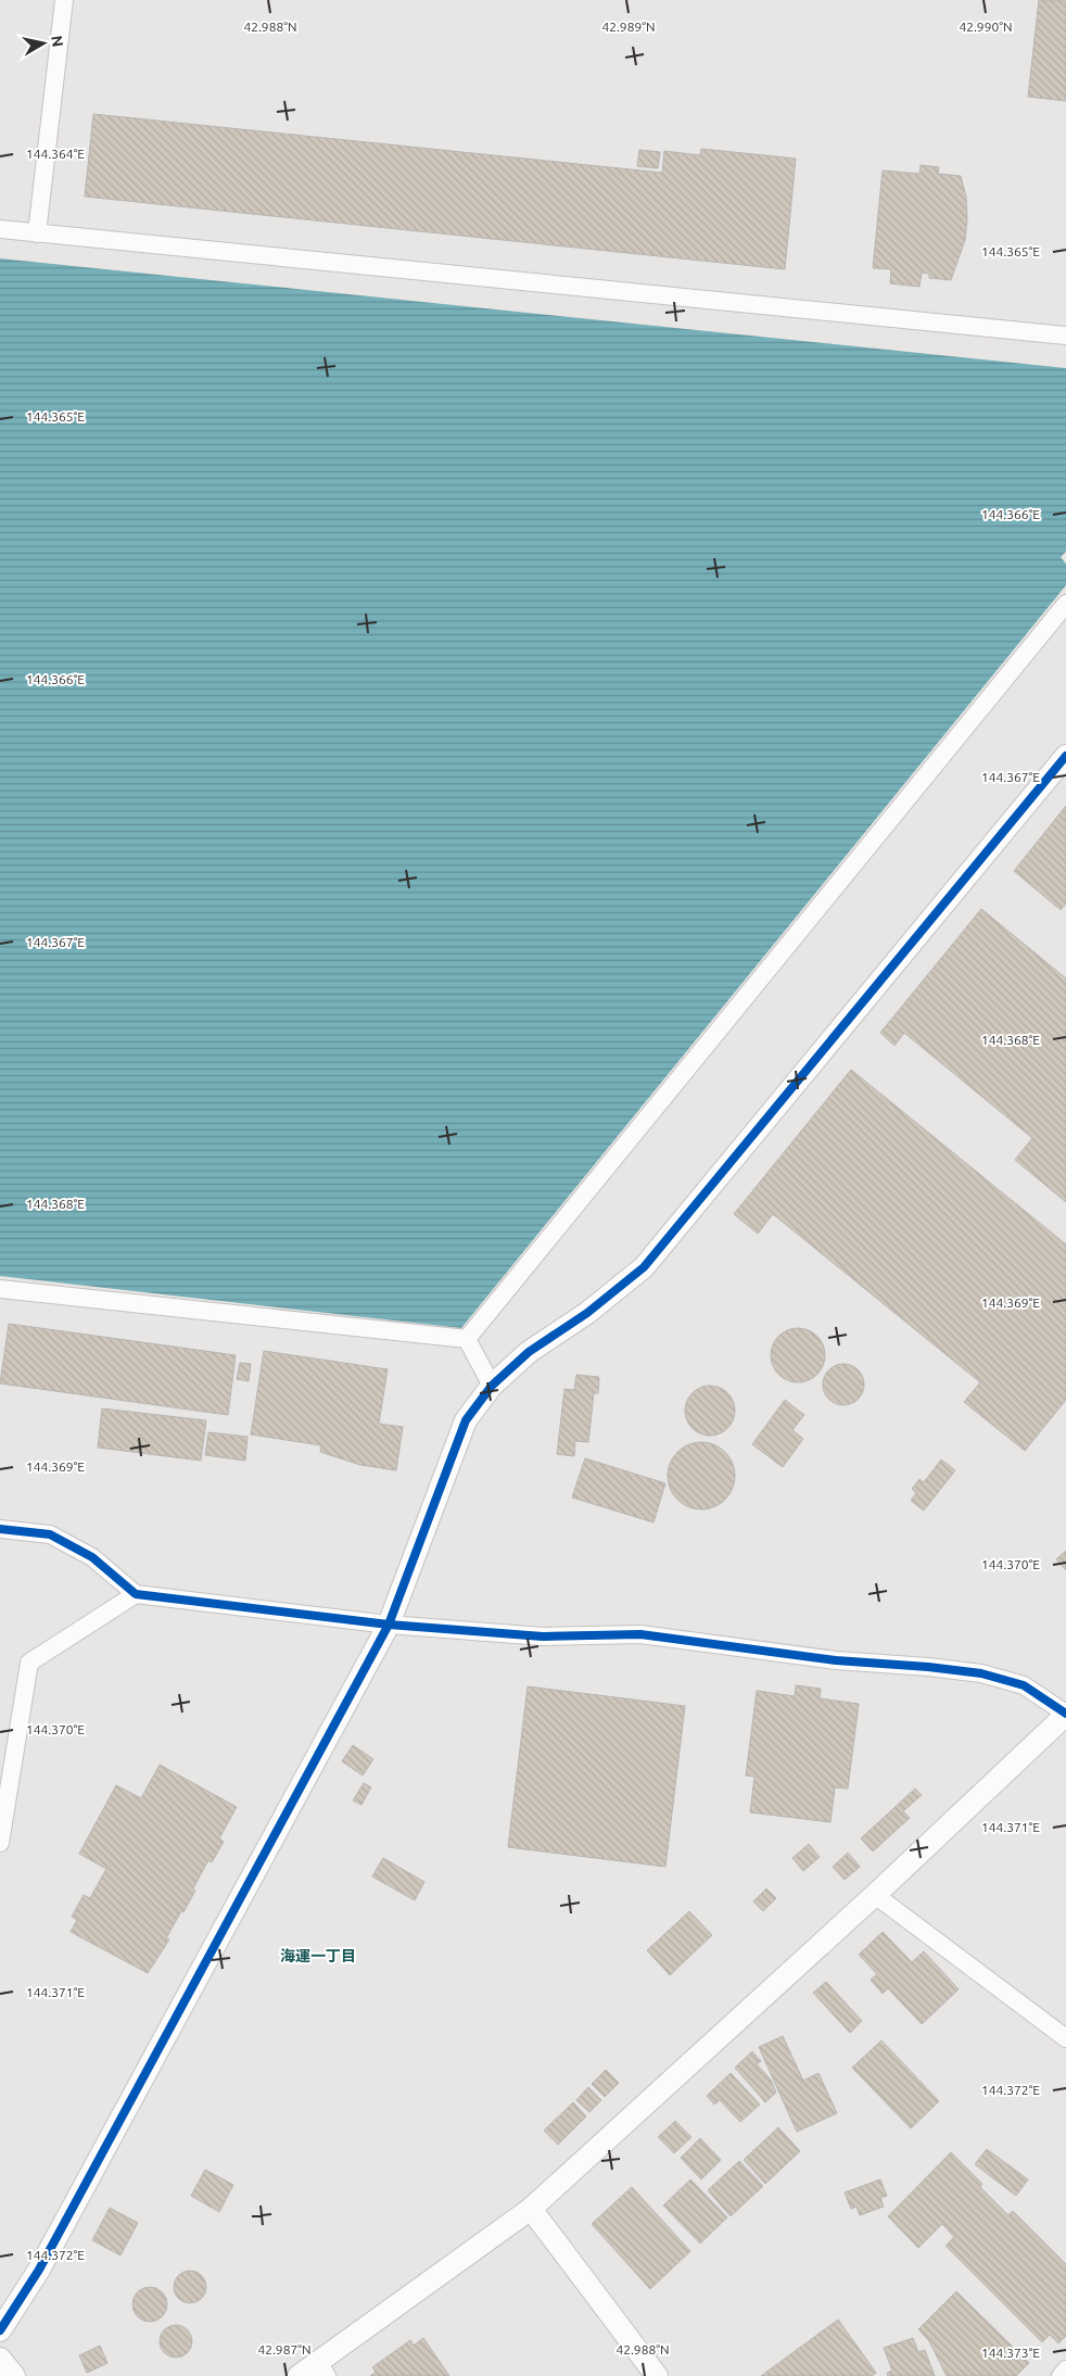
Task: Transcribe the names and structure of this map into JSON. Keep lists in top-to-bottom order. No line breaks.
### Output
{"districts":["海運一丁目"],"north":"right","coordinates":["42.988°N","42.989°N","42.990°N","144.364°E","144.365°E","144.366°E","144.367°E","144.368°E","144.369°E","144.370°E","144.371°E","144.372°E","42.987°N","144.373°E"]}
